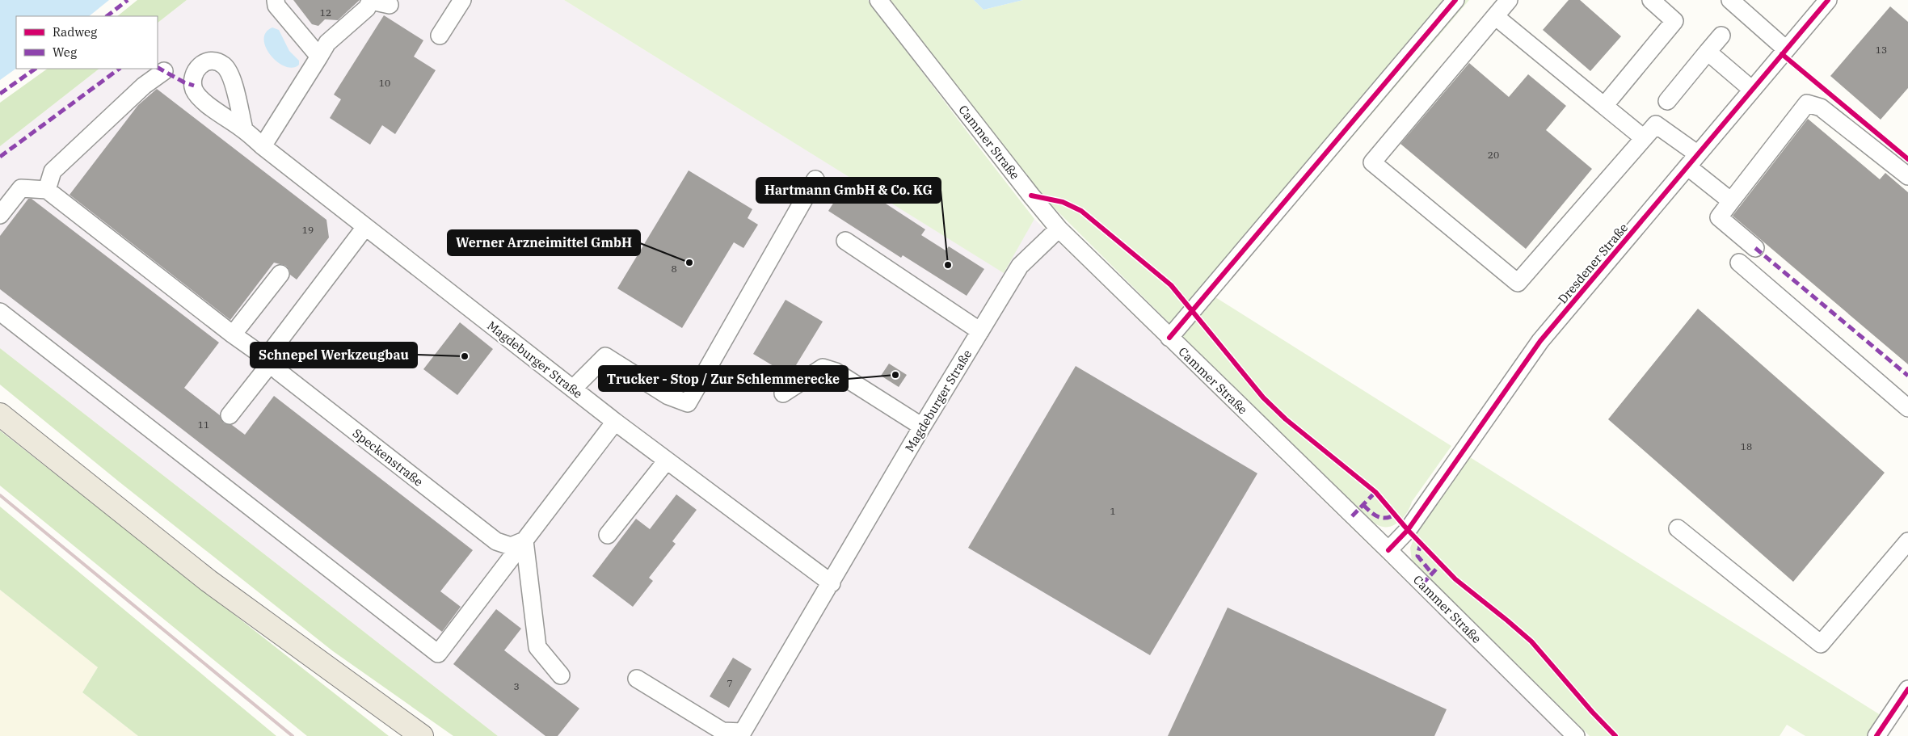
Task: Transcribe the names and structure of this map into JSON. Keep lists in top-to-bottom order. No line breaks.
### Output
{"streets":{"street":["Cammer Straße","Dresdener Straße","Magdeburger Straße","Speckenstraße"]},"crossings":[["Cammer Straße","Dresdener Straße"],["Cammer Straße","Magdeburger Straße"]],"places":["Werner Arzneimittel GmbH","Hartmann GmbH & Co. KG","Schnepel Werkzeugbau","Trucker - Stop / Zur Schlemmerecke"],"house_numbers":["12","13","10","20","19","8","11","18","1","7","3"],"legend":["Radweg","Weg"]}
